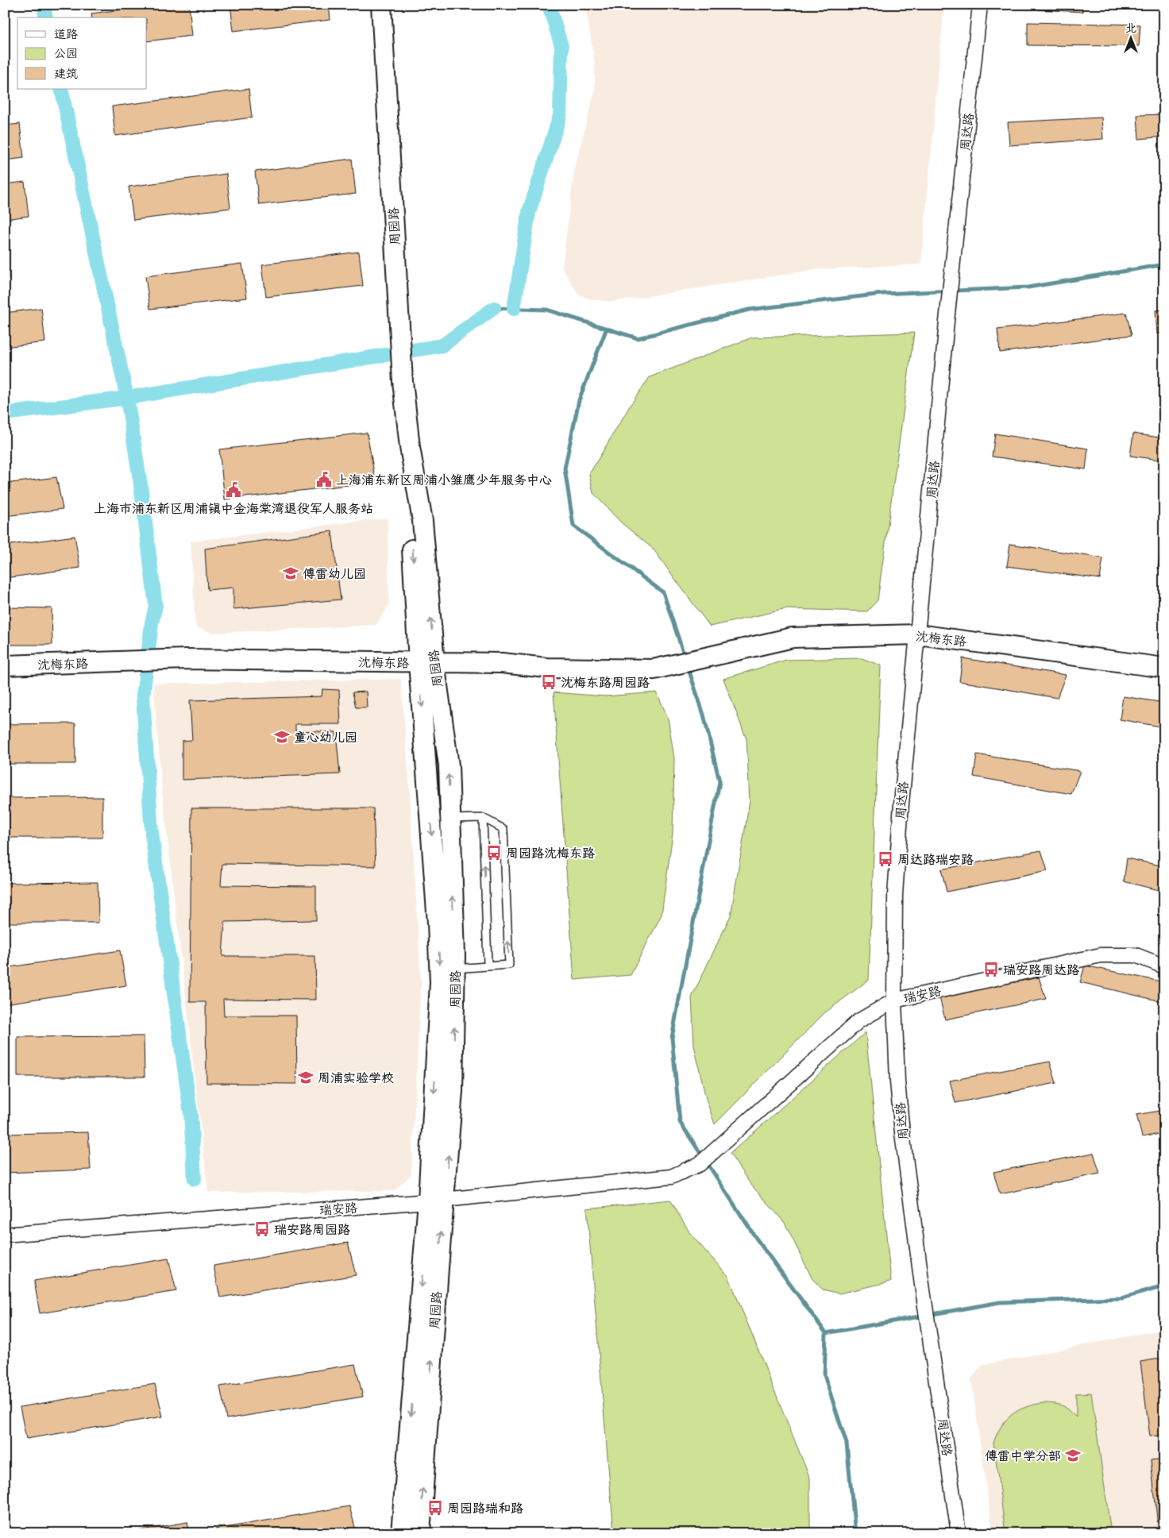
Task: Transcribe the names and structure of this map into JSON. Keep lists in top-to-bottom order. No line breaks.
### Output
{"streets":{"street":["周达路","周园路","沈梅东路","瑞安路"]},"crossings":[["周达路","沈梅东路"],["周达路","瑞安路"],["周园路","沈梅东路"],["周园路","瑞安路"]],"places":{"public building":["上海浦东新区周浦小雏鹰少年服务中心","上海市浦东新区周浦镇中金海棠湾退役军人服务站"],"school or university":["傅雷幼儿园","童心幼儿园","周浦实验学校","傅雷中学分部"],"bus stop":["沈梅东路周园路","周园路沈梅东路","周达路瑞安路","瑞安路周达路","瑞安路周园路","周园路瑞和路"]},"legend":["道路","公园","建筑"],"north":"top"}
